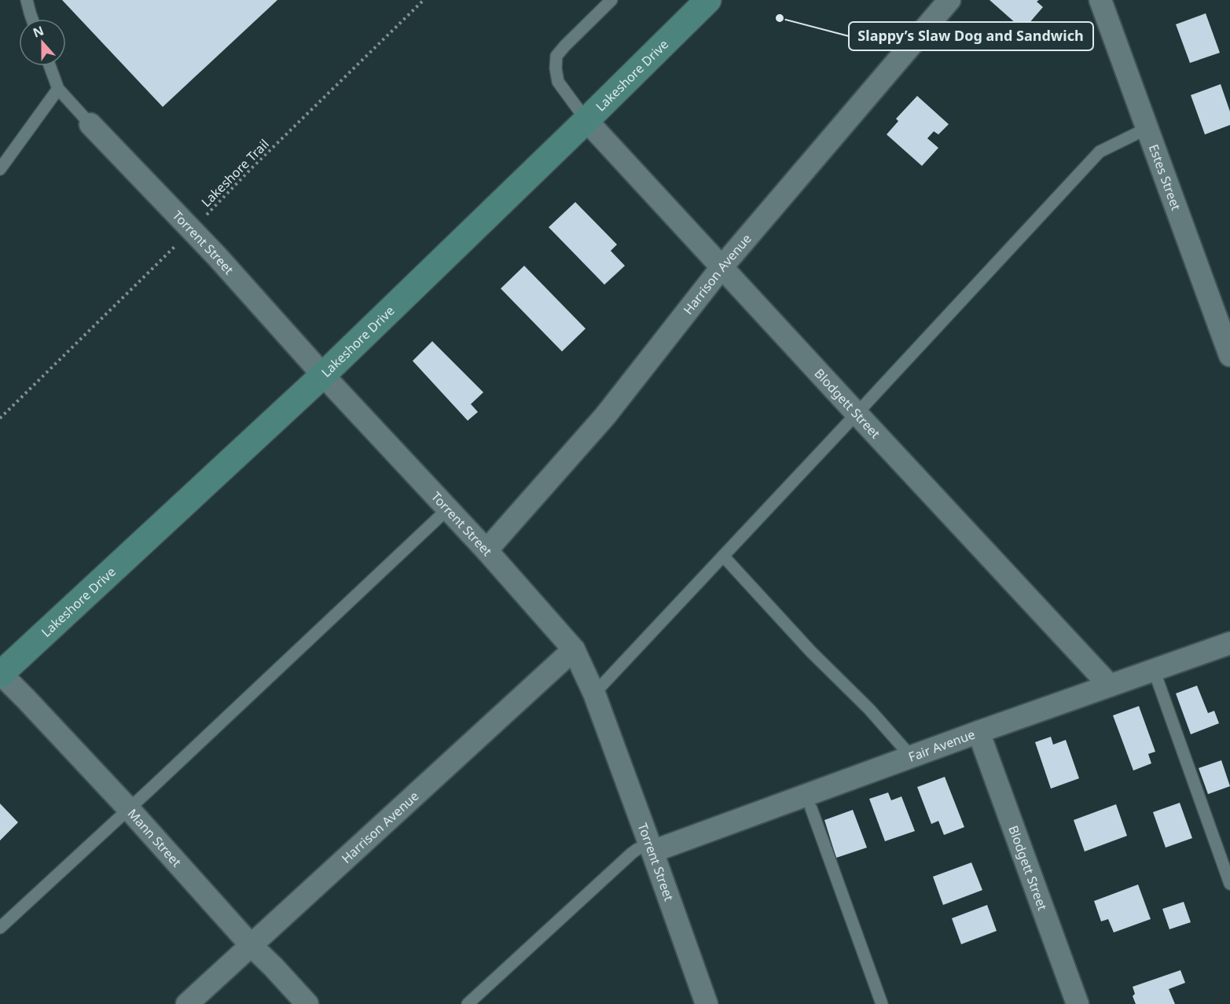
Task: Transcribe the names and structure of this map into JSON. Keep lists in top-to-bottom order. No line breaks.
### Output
{"streets":{"main road":["Lakeshore Drive"],"street":["Estes Street","Torrent Street","Harrison Avenue","Blodgett Street","Fair Avenue","Mann Street"],"path":["Lakeshore Trail"]},"crossings":[["Lakeshore Drive","Torrent Street"],["Lakeshore Drive","Blodgett Street"],["Lakeshore Drive","Mann Street"],["Lakeshore Trail","Torrent Street"],["Torrent Street","Harrison Avenue"],["Torrent Street","Fair Avenue"],["Harrison Avenue","Blodgett Street"],["Harrison Avenue","Mann Street"],["Blodgett Street","Fair Avenue"]],"places":["Slappy’s Slaw Dog and Sandwich"],"north":"top"}
